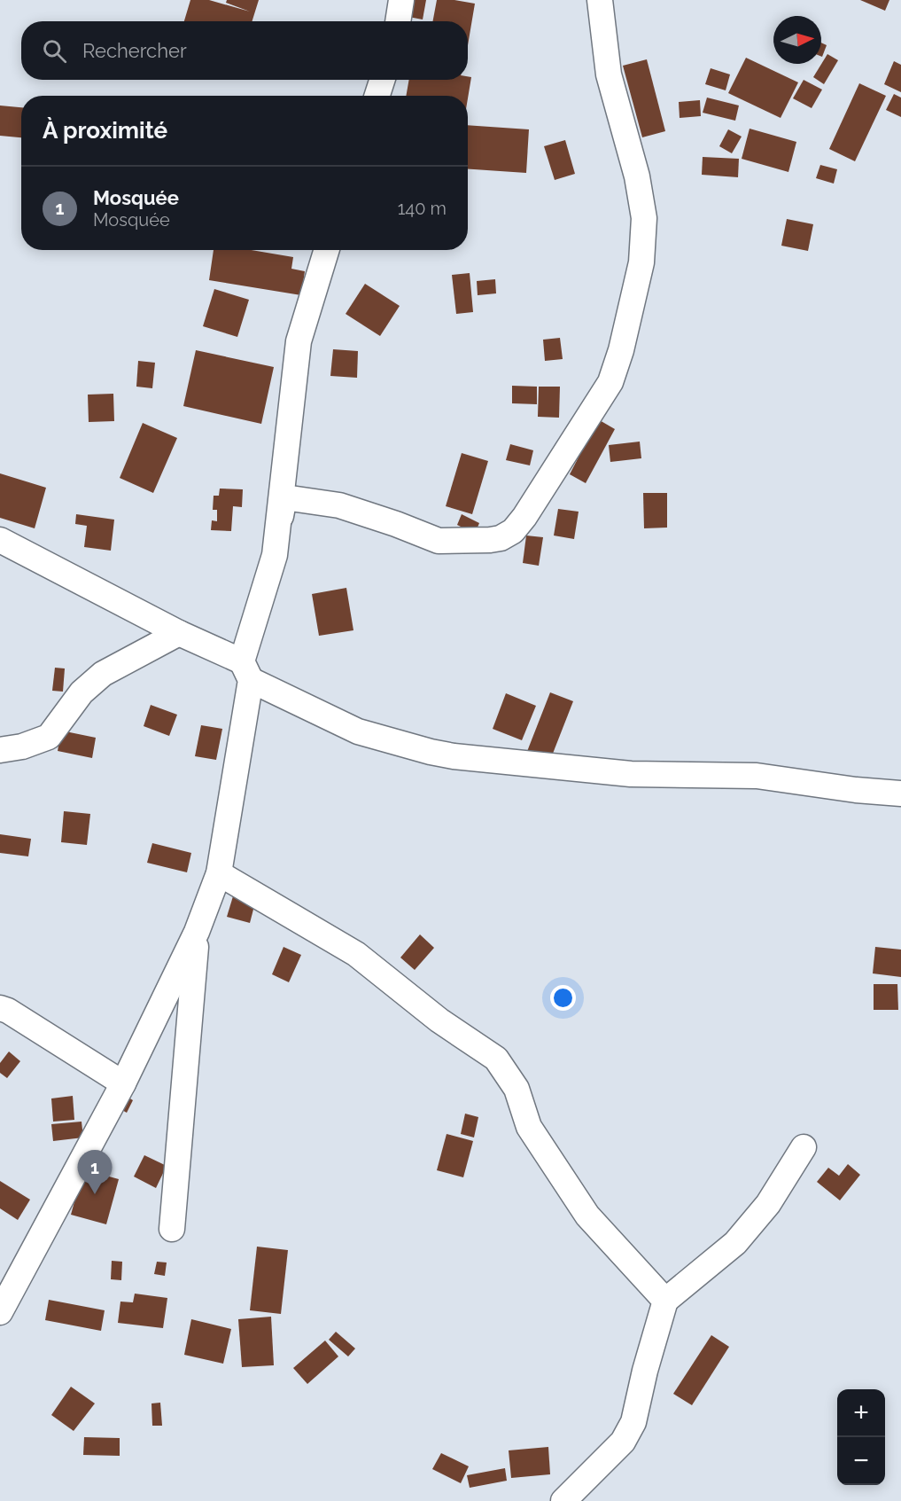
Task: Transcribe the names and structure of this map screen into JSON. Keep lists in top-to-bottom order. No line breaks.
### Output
{"north":"right","page":{"search":"Rechercher","heading":"À proximité","list":[{"mark":"1","name":"Mosquée","note":"Mosquée","value":"140 m"}],"pins":"1","map_buttons":["+","−"]}}
